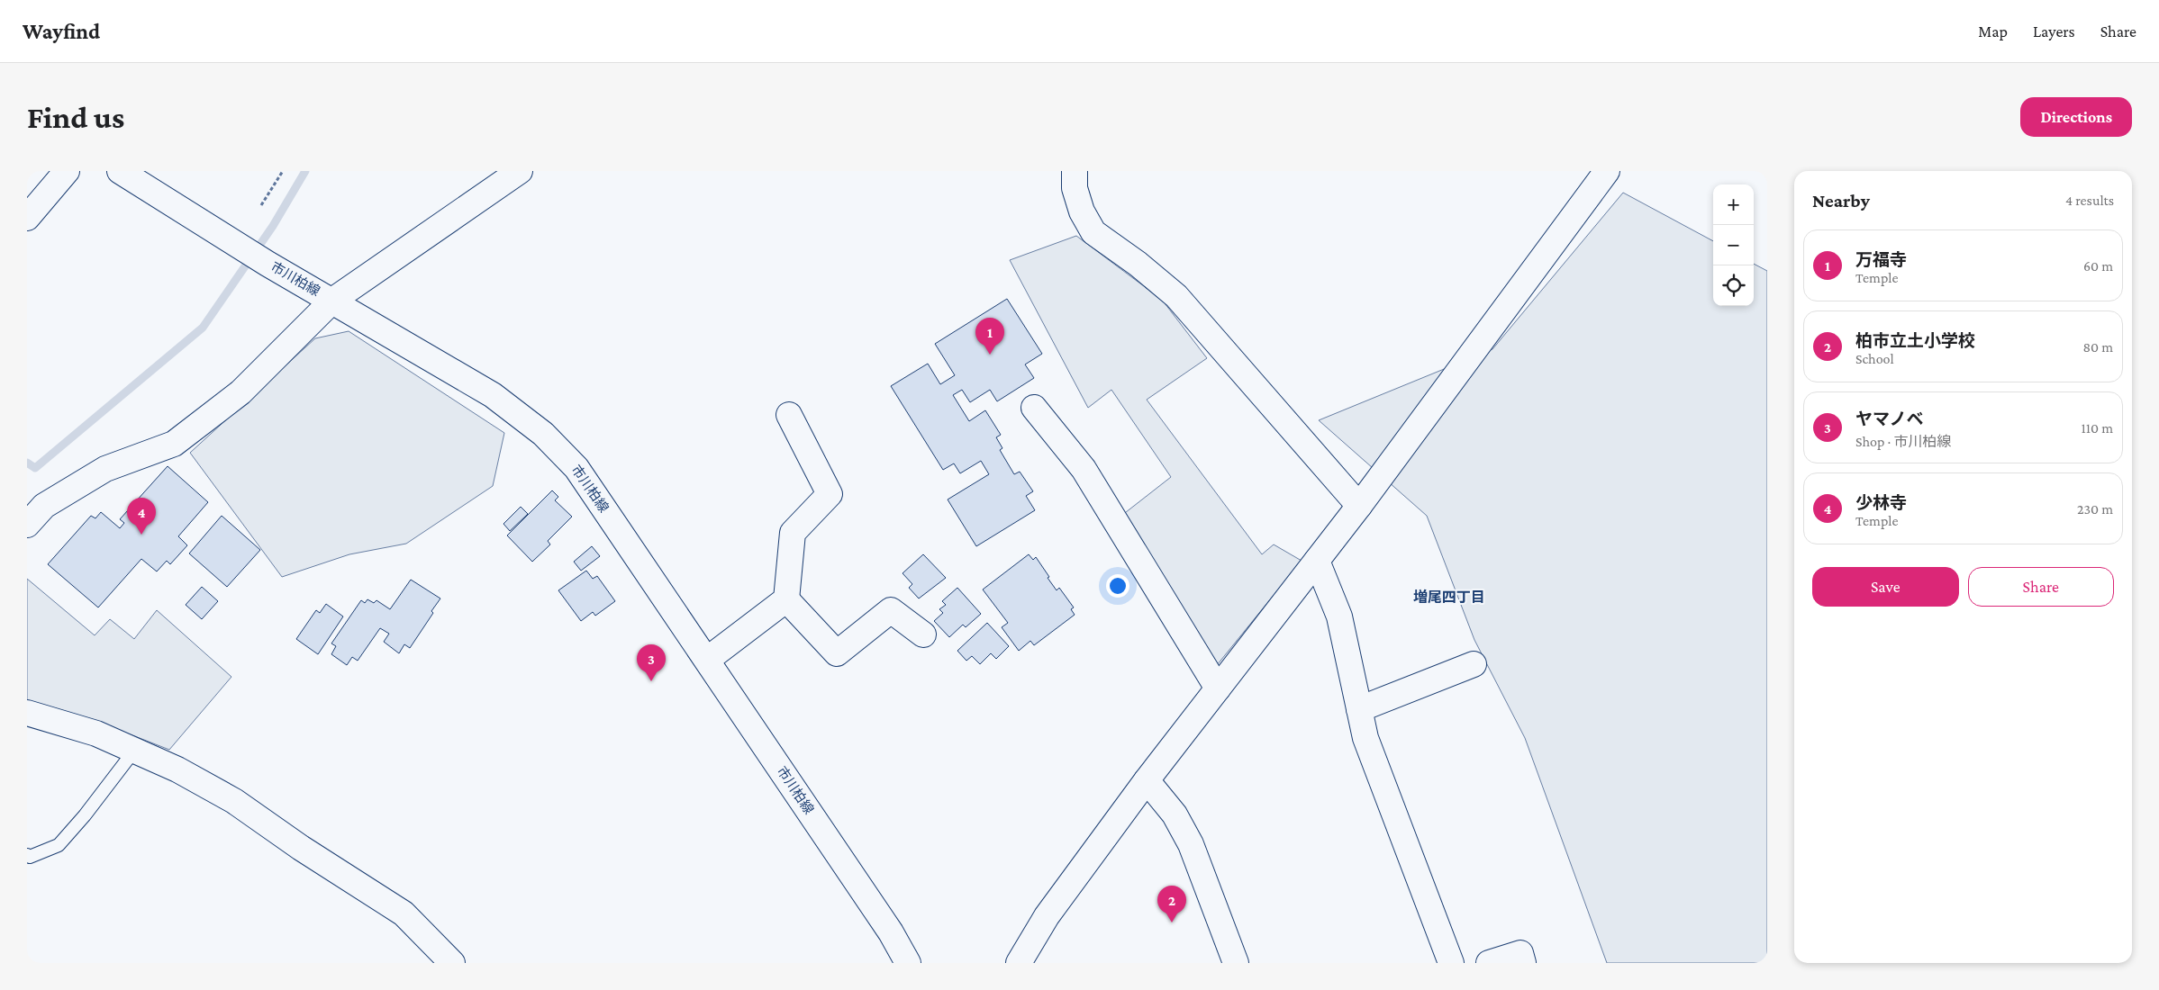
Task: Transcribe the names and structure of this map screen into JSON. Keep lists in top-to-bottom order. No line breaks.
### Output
{"streets":{"street":["市川柏線"]},"districts":["増尾四丁目"],"page":{"header":"Wayfind","nav":["Map","Layers","Share"],"buttons":["Directions",["Save","Share"]],"title":"Find us","heading":["Nearby","4 results"],"map_buttons":["+","−"],"list":[{"mark":"1","name":"万福寺","note":"Temple","value":"60 m"},{"mark":"2","name":"柏市立土小学校","note":"School","value":"80 m"},{"mark":"3","name":"ヤマノベ","note":"Shop · 市川柏線","value":"110 m"},{"mark":"4","name":"少林寺","note":"Temple","value":"230 m"}],"pins":["1","4","3","2"]}}
